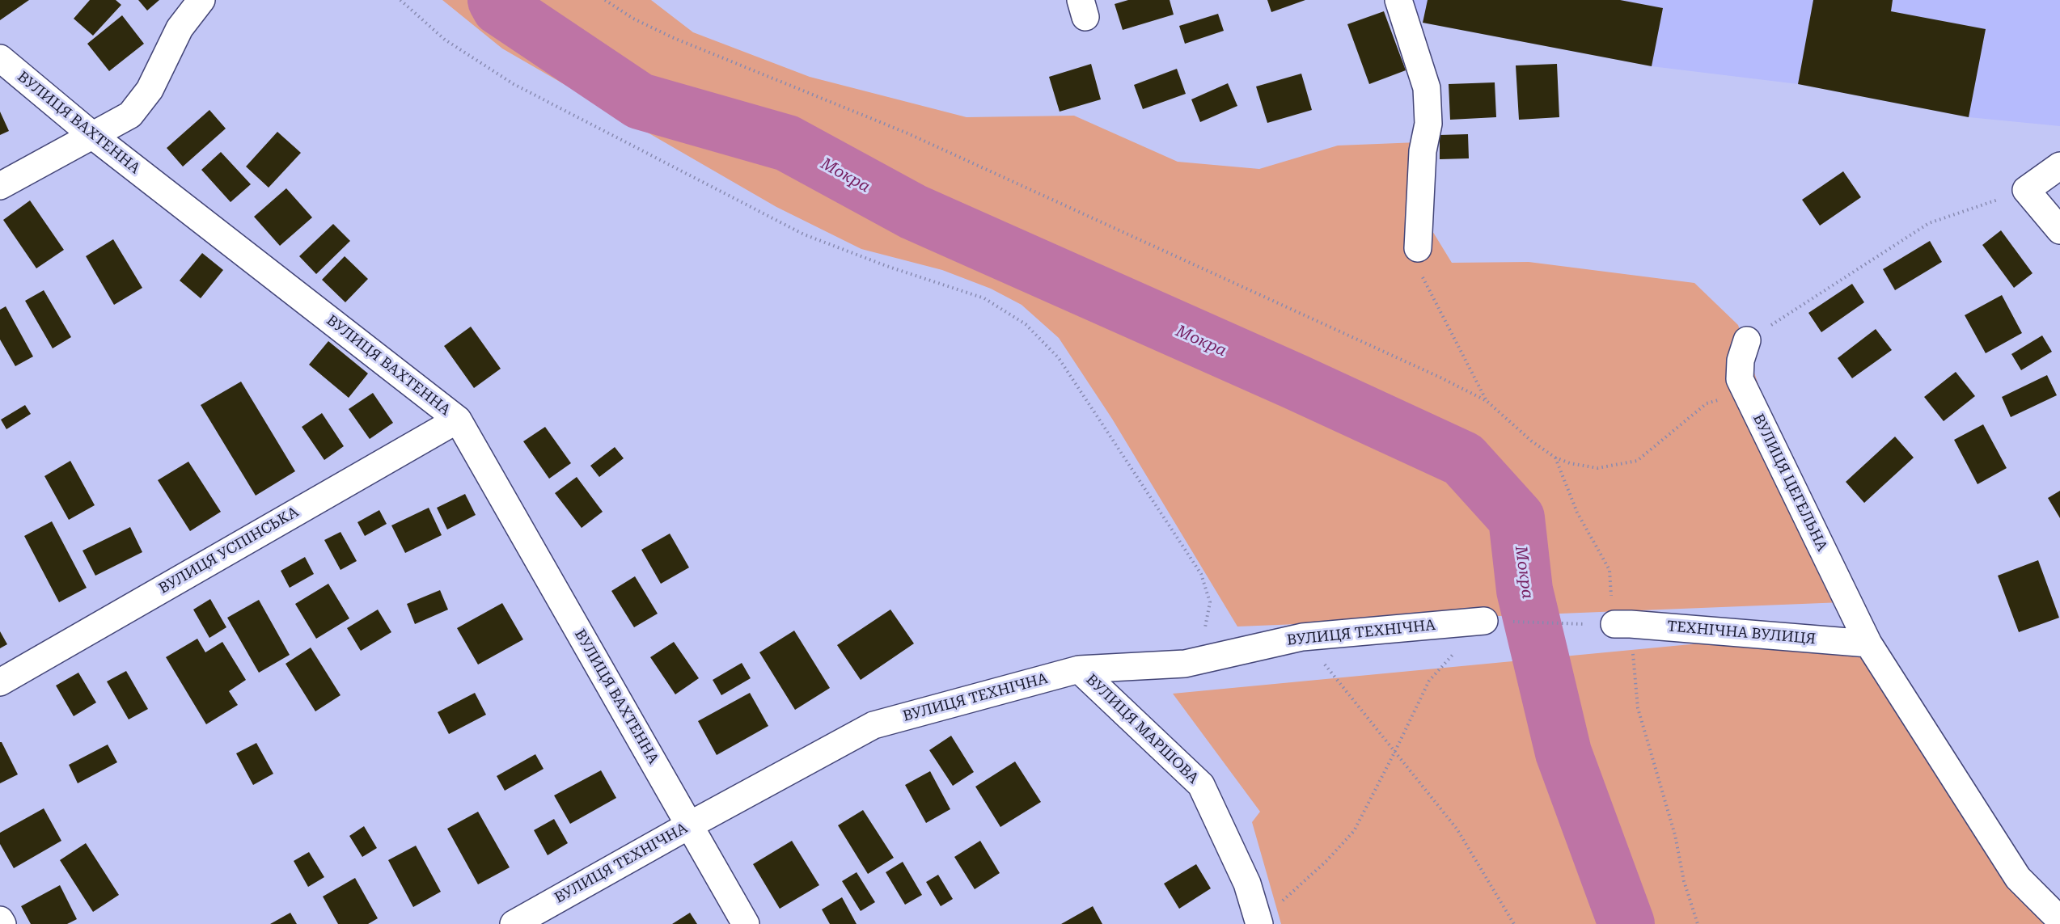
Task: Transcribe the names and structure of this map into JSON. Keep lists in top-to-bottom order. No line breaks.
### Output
{"streets":{"street":["ВУЛИЦЯ ВАХТЕННА","ВУЛИЦЯ ЦЕГЕЛЬНА","ВУЛИЦЯ УСПІНСЬКА","ВУЛИЦЯ ТЕХНІЧНА","ТЕХНІЧНА ВУЛИЦЯ","ВУЛИЦЯ МАРШОВА"]},"crossings":[["ВУЛИЦЯ ВАХТЕННА","ВУЛИЦЯ УСПІНСЬКА"],["ВУЛИЦЯ ВАХТЕННА","ВУЛИЦЯ ТЕХНІЧНА"],["ВУЛИЦЯ ЦЕГЕЛЬНА","ТЕХНІЧНА ВУЛИЦЯ"],["ВУЛИЦЯ ТЕХНІЧНА","ВУЛИЦЯ МАРШОВА"]],"water":["Мокра"]}
